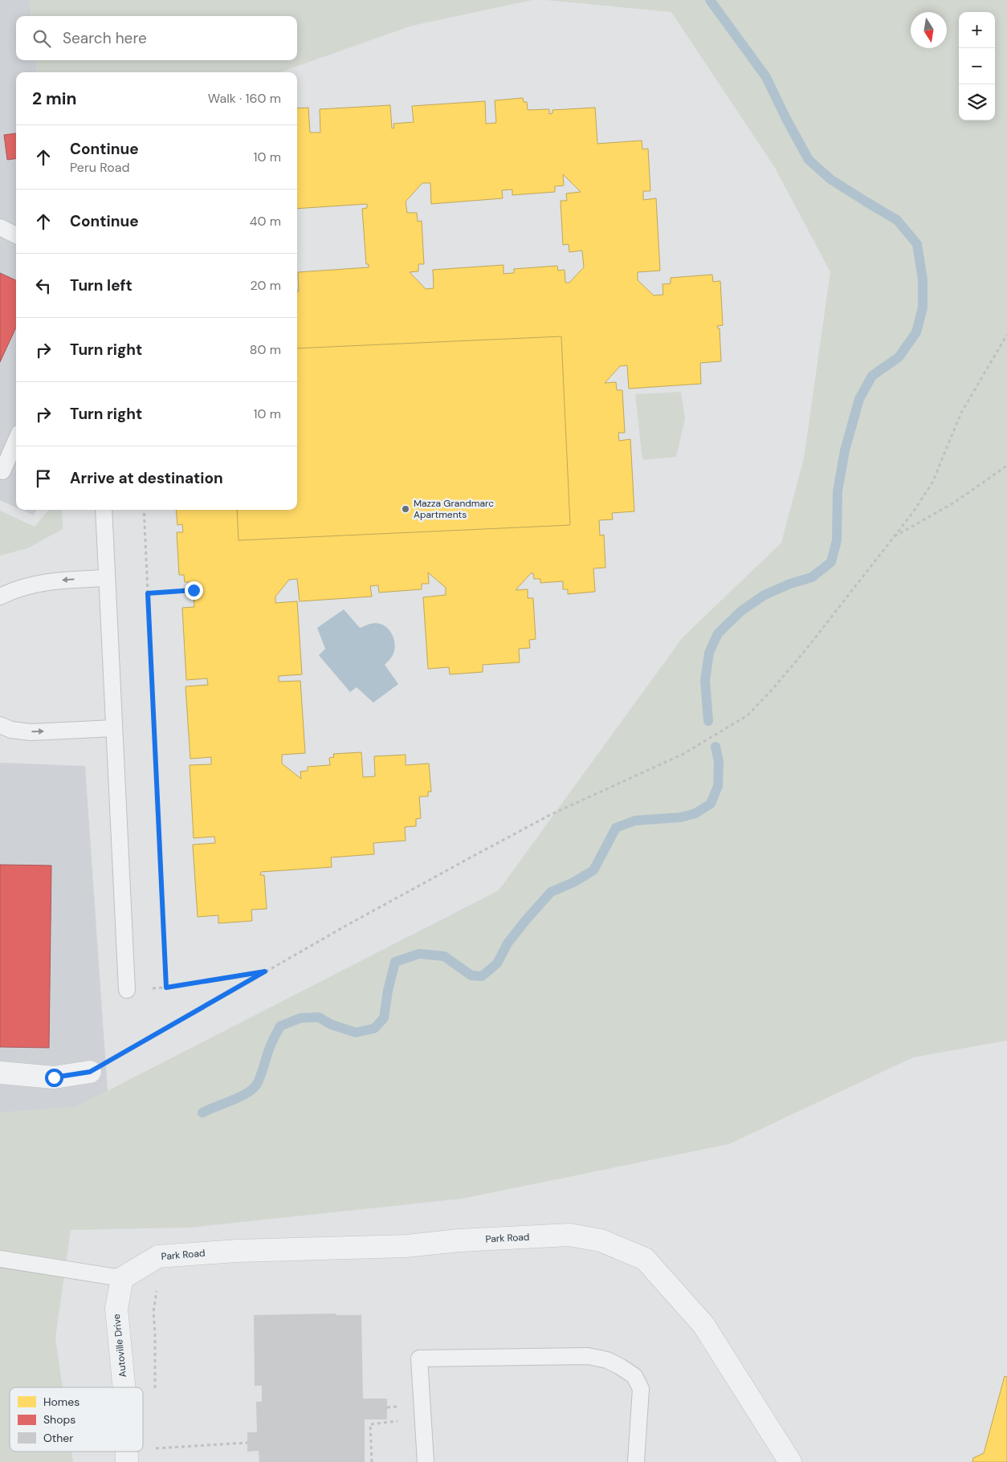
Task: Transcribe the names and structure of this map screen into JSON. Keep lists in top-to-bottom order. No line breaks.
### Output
{"streets":{"street":["Park Road","Autoville Drive"]},"crossings":[["Park Road","Autoville Drive"]],"places":["Mazza Grandmarc Apartments"],"legend":["Homes","Shops","Other"],"north":"bottom","page":{"map_buttons":["+","−"],"search":"Search here","heading":["2 min","Walk · 160 m"],"list":[["Continue","Peru Road","10 m"],["Continue","40 m"],["Turn left","20 m"],["Turn right","80 m"],["Turn right","10 m"],"Arrive at destination"]}}
